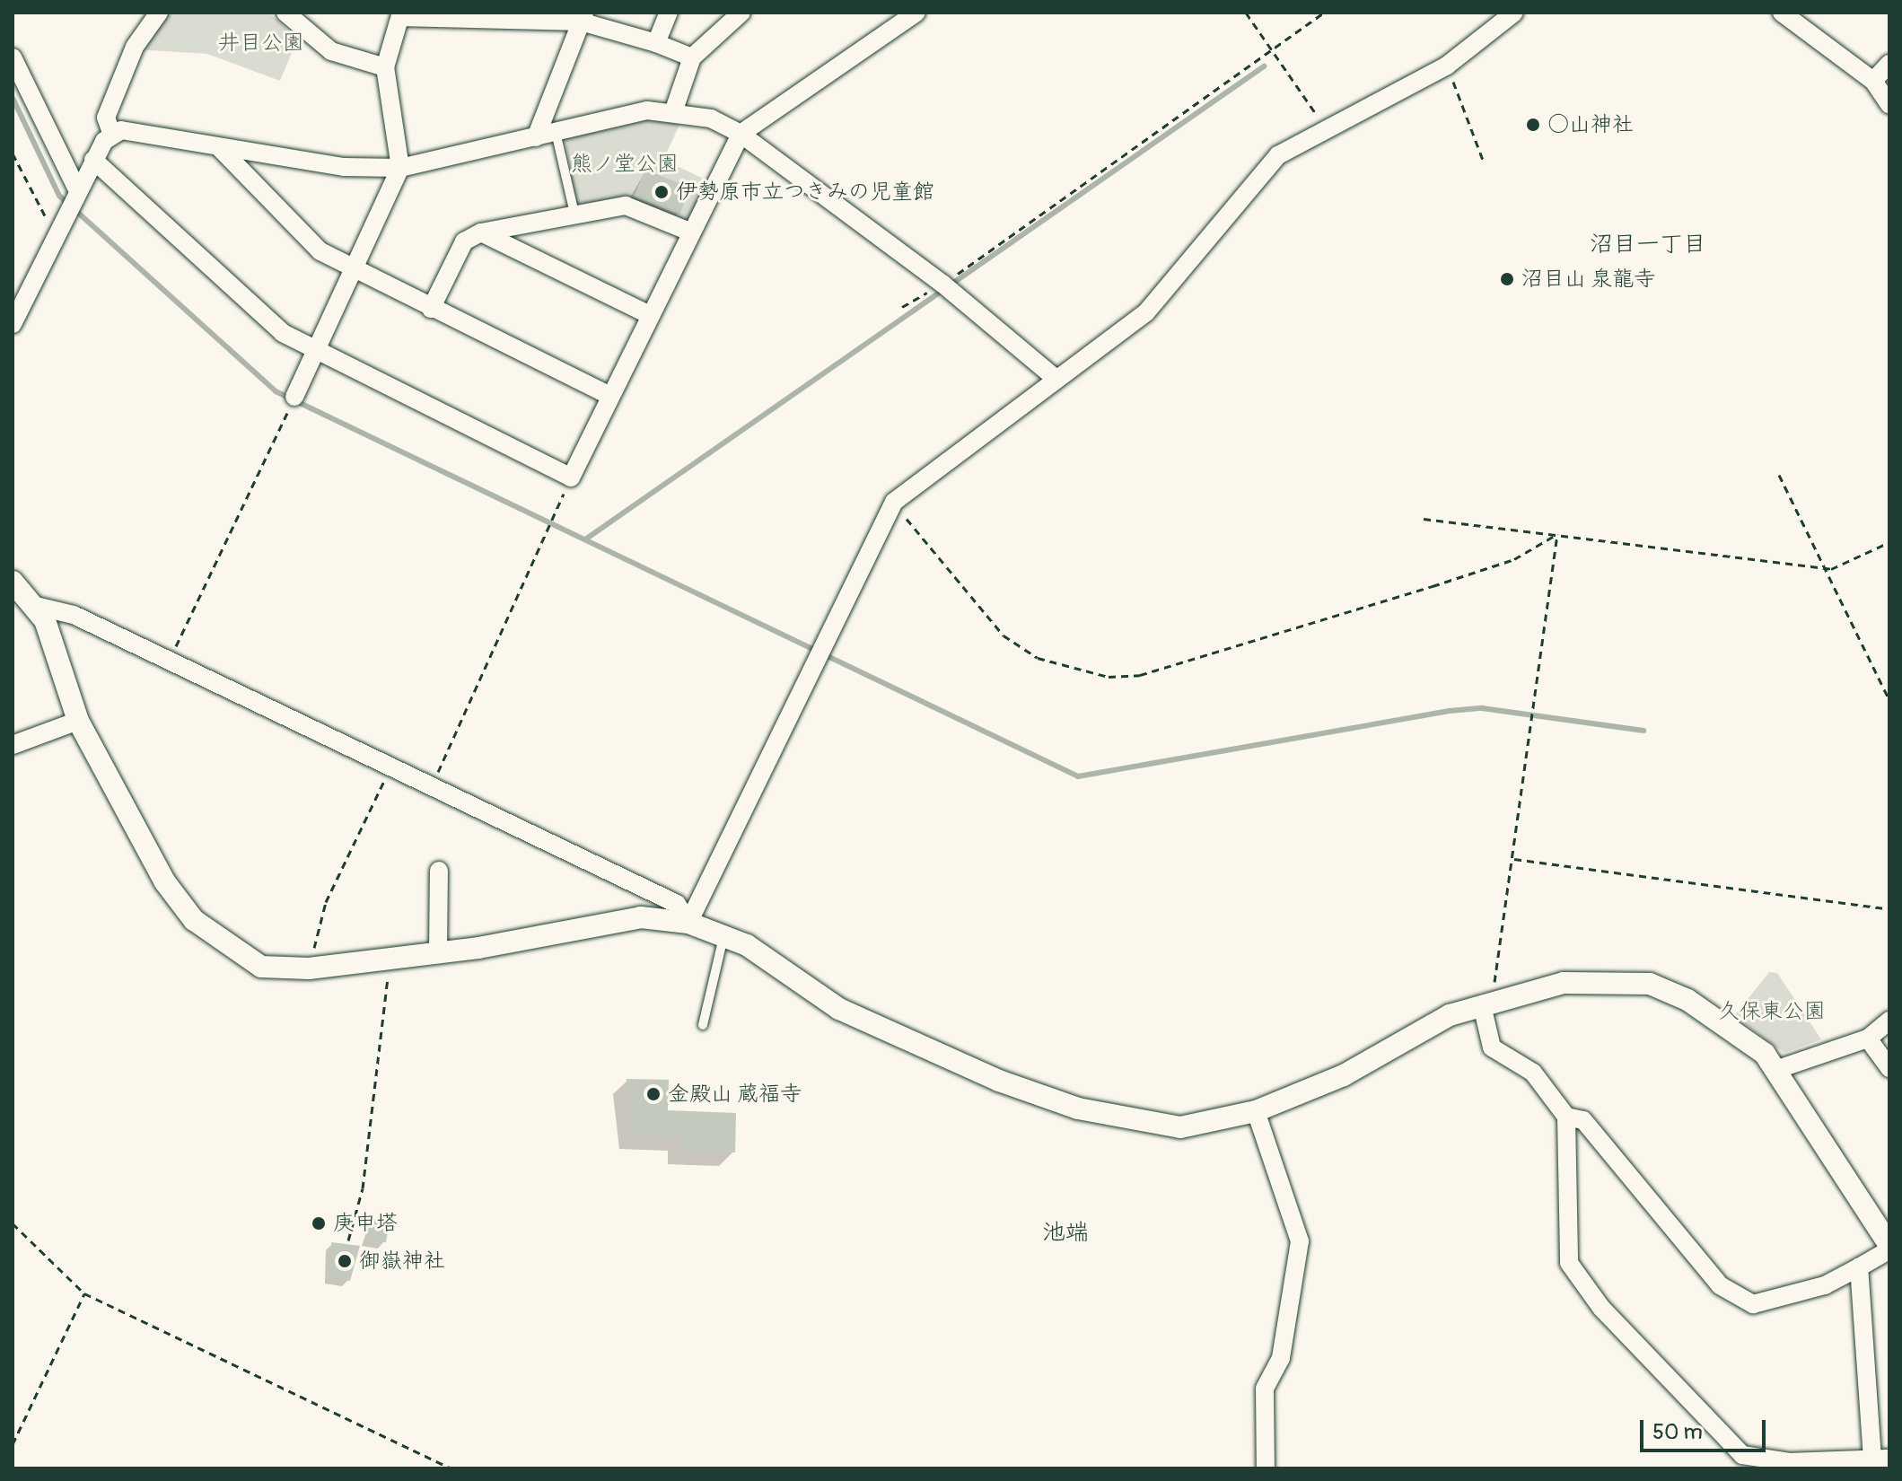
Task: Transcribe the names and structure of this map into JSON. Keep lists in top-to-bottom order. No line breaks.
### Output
{"districts":["沼目一丁目","池端"],"parks":["井目公園","熊ノ堂公園","久保東公園"],"places":["○山神社","伊勢原市立つきみの児童館","沼目山 泉龍寺","金殿山 蔵福寺","庚申塔","御嶽神社"],"scale_bar":"50 m"}
